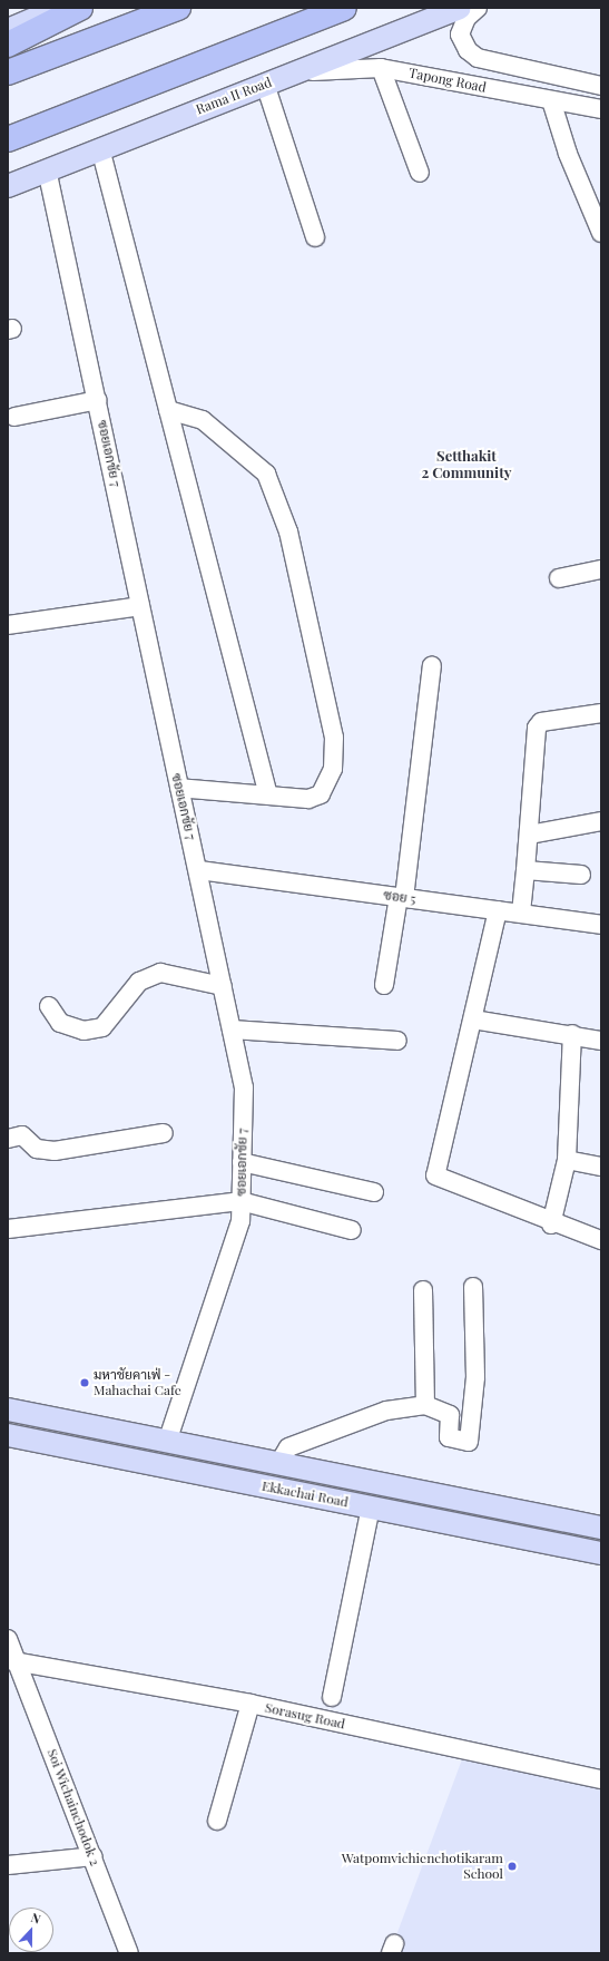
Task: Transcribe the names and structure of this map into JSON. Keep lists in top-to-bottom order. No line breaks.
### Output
{"streets":{"main road":["Rama II Road","Ekkachai Road"],"street":["Tapong Road","ซอยเอกชัย 7","ซอย 5","Sorasug Road","Soi Wichainchodok 2"]},"crossings":[["Tapong Road","Rama II Road"],["Rama II Road","ซอยเอกชัย 7"],["ซอยเอกชัย 7","ซอย 5"],["ซอยเอกชัย 7","Ekkachai Road"],["Sorasug Road","Soi Wichainchodok 2"]],"districts":["Setthakit 2 Community"],"places":["มหาชัยคาเฟ่ - Mahachai Cafe","Watpomvichienchotikaram School"],"north":"top"}
